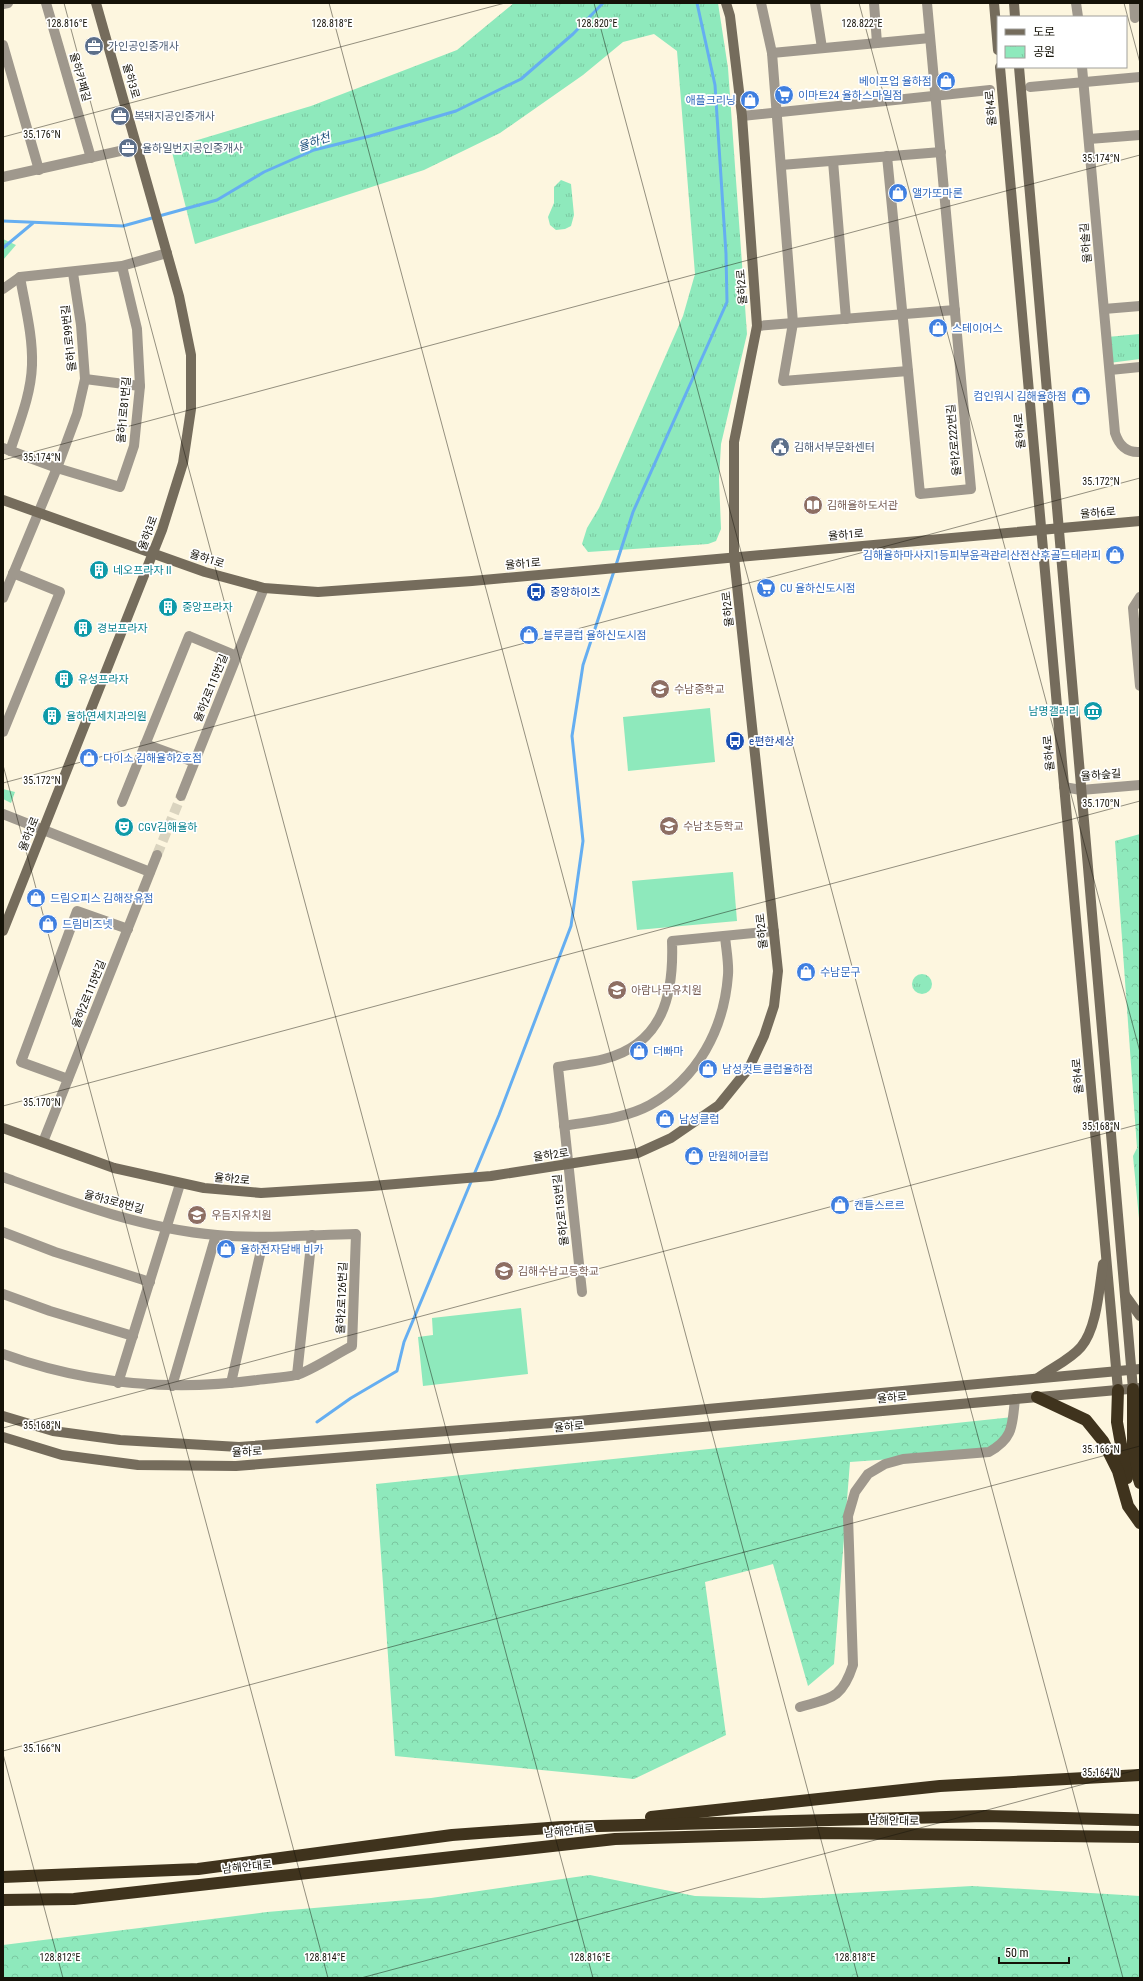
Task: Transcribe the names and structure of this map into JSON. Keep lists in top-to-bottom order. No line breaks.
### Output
{"streets":{"highway":["남해안대로"],"main road":["율하3로","율하4로","율하2로","율하6로","율하1로","율하로"],"street":["율하카페길","율하솔길","율하1로99번길","율하1로81번길","율하2로222번길","율하2로115번길","율하숲길","율하3로8번길","율하2로153번길","율하2로126번길"]},"crossings":[["율하3로","율하1로"],["율하4로","율하1로"],["율하4로","율하숲길"],["율하4로","율하로"],["율하2로","율하1로"],["율하2로","율하2로115번길"],["율하2로","율하2로153번길"],["율하1로99번길","율하1로81번길"],["율하1로99번길","율하1로"],["율하6로","율하1로"],["율하1로","율하2로115번길"],["율하3로8번길","율하2로126번길"]],"water":["율하천"],"places":{"office":["가인공인중개사","복돼지공인중개사","율하일번지공인중개사"],"shop":["베이프업 율하점","애플크리닝","앨가또마론","스테이어스","컴인워시 김해율하점","김해율하마사지1등피부윤곽관리산전산후골드테라피","블루클럽 율하신도시점","다이소 김해율하2호점","드림오피스 김해장유점","드림비즈넷","수남문구","더빠마","남성컷트클럽율하점","남성클럽","만원헤어클럽","캔들스르르","율하전자담배 비카"],"supermarket":["이마트24 율하스마일점","CU 율하신도시점"],"public building":["김해서부문화센터"],"library":["김해율하도서관"],"building":["네오프라자 II","중앙프라자","경보프라자","유성프라자","율하연세치과의원"],"bus stop":["중앙하이츠","e편한세상"],"school or university":["수남중학교","수남초등학교","아람나무유치원","우듬지유치원","김해수남고등학교"],"museum":["남명갤러리"],"theatre":["CGV김해율하"]},"legend":["도로","공원"],"scale_bar":"50 m","coordinates":["128.816°E","128.818°E","128.820°E","128.822°E","35.176°N","35.174°N","35.172°N","35.170°N","35.168°N","35.166°N","35.164°N","128.812°E","128.814°E"]}
